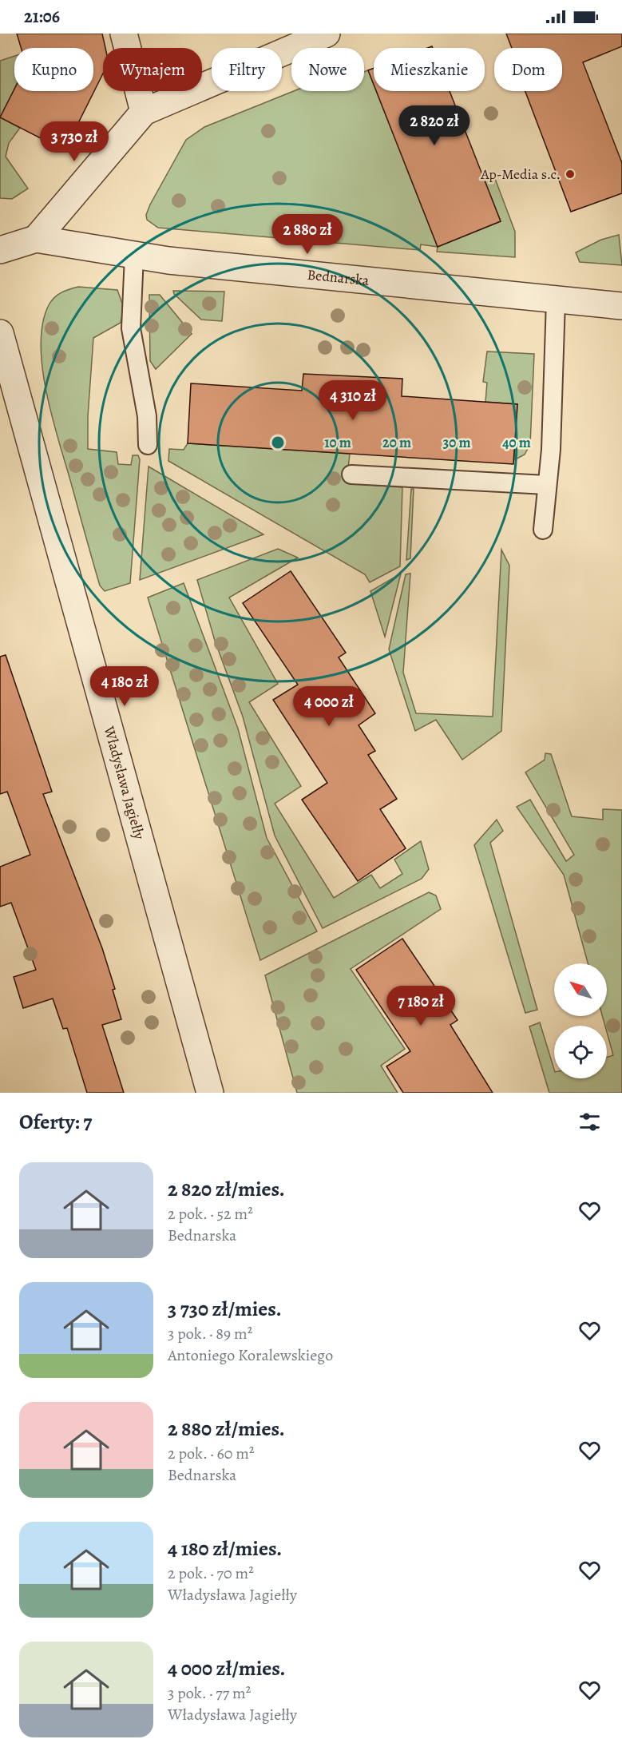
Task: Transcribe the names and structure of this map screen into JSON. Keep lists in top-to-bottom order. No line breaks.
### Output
{"streets":{"street":["Bednarska","Władysława Jagiełły"]},"places":["Ap-Media s.c."],"north":"top left","page":{"status":"21:06","chip":["Kupno","Wynajem","Filtry","Nowe","Mieszkanie","Dom"],"price":["2 820 zł","3 730 zł","2 880 zł","4 310 zł","4 180 zł","4 000 zł","7 180 zł"],"heading":"Oferty: 7","list":[{"name":"2 820 zł/mies.","note":"2 pok. · 52 m² · Bednarska"},{"name":"3 730 zł/mies.","note":"3 pok. · 89 m² · Antoniego Koralewskiego"},{"name":"2 880 zł/mies.","note":"2 pok. · 60 m² · Bednarska"},{"name":"4 180 zł/mies.","note":"2 pok. · 70 m² · Władysława Jagiełły"},{"name":"4 000 zł/mies.","note":"3 pok. · 77 m² · Władysława Jagiełły"}]},"rings":["10 m","20 m","30 m","40 m"]}
